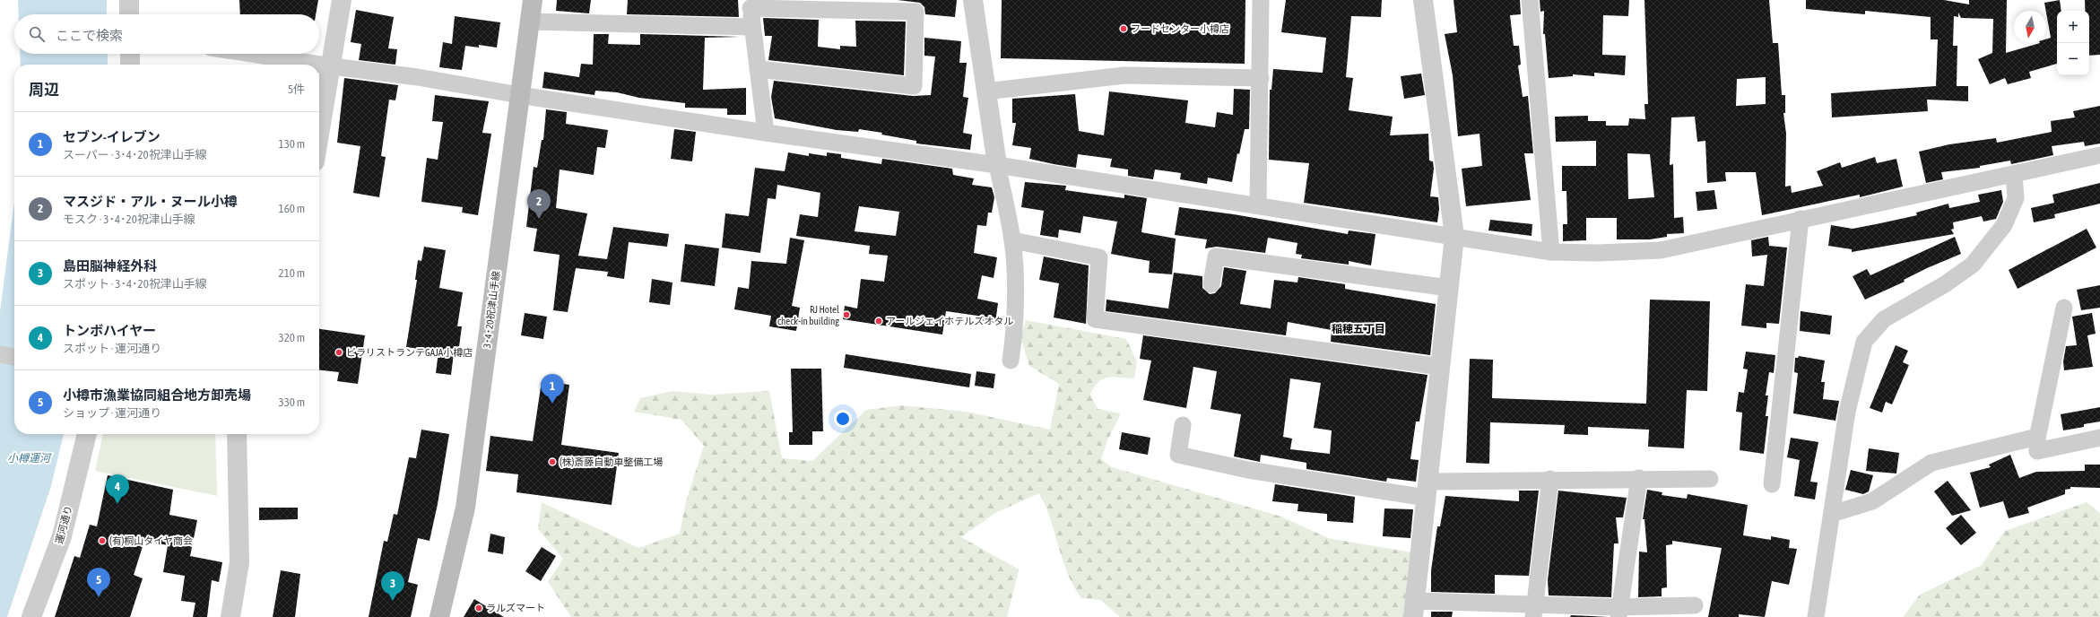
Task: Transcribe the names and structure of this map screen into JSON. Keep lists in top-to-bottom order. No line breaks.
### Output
{"streets":{"main road":["3･4･20祝津山手線"],"street":["運河通り"]},"districts":["稲穂五丁目"],"water":["小樽運河"],"places":["フードセンター小樽店","RJ Hotel check-in building","アールジェイホテルズオタル","ビラリストランテGAJA小樽店","(株)斎藤自動車整備工場","(有)桐山タイヤ商会","ラルズマート"],"north":"bottom","page":{"map_buttons":["+","−"],"search":"ここで検索","heading":["周辺","5件"],"list":[{"mark":"1","name":"セブン-イレブン","note":"スーパー · 3･4･20祝津山手線","value":"130 m"},{"mark":"2","name":"マスジド・アル・ヌール小樽","note":"モスク · 3･4･20祝津山手線","value":"160 m"},{"mark":"3","name":"島田脳神経外科","note":"スポット · 3･4･20祝津山手線","value":"210 m"},{"mark":"4","name":"トンボハイヤー","note":"スポット · 運河通り","value":"320 m"},{"mark":"5","name":"小樽市漁業協同組合地方卸売場","note":"ショップ · 運河通り","value":"330 m"}],"pins":["2","1","4","5","3"]}}
